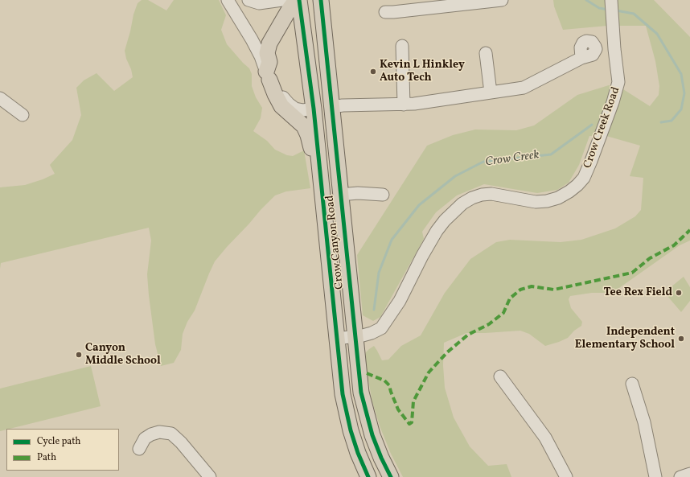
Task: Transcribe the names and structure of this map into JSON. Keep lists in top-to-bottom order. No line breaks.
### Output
{"streets":{"main road":["Crow Canyon Road"],"street":["Crow Creek Road"]},"crossings":[["Crow Creek Road","Crow Canyon Road"]],"water":["Crow Creek"],"places":["Kevin L Hinkley Auto Tech","Tee Rex Field","Independent Elementary School","Canyon Middle School"],"legend":["Cycle path","Path"]}
